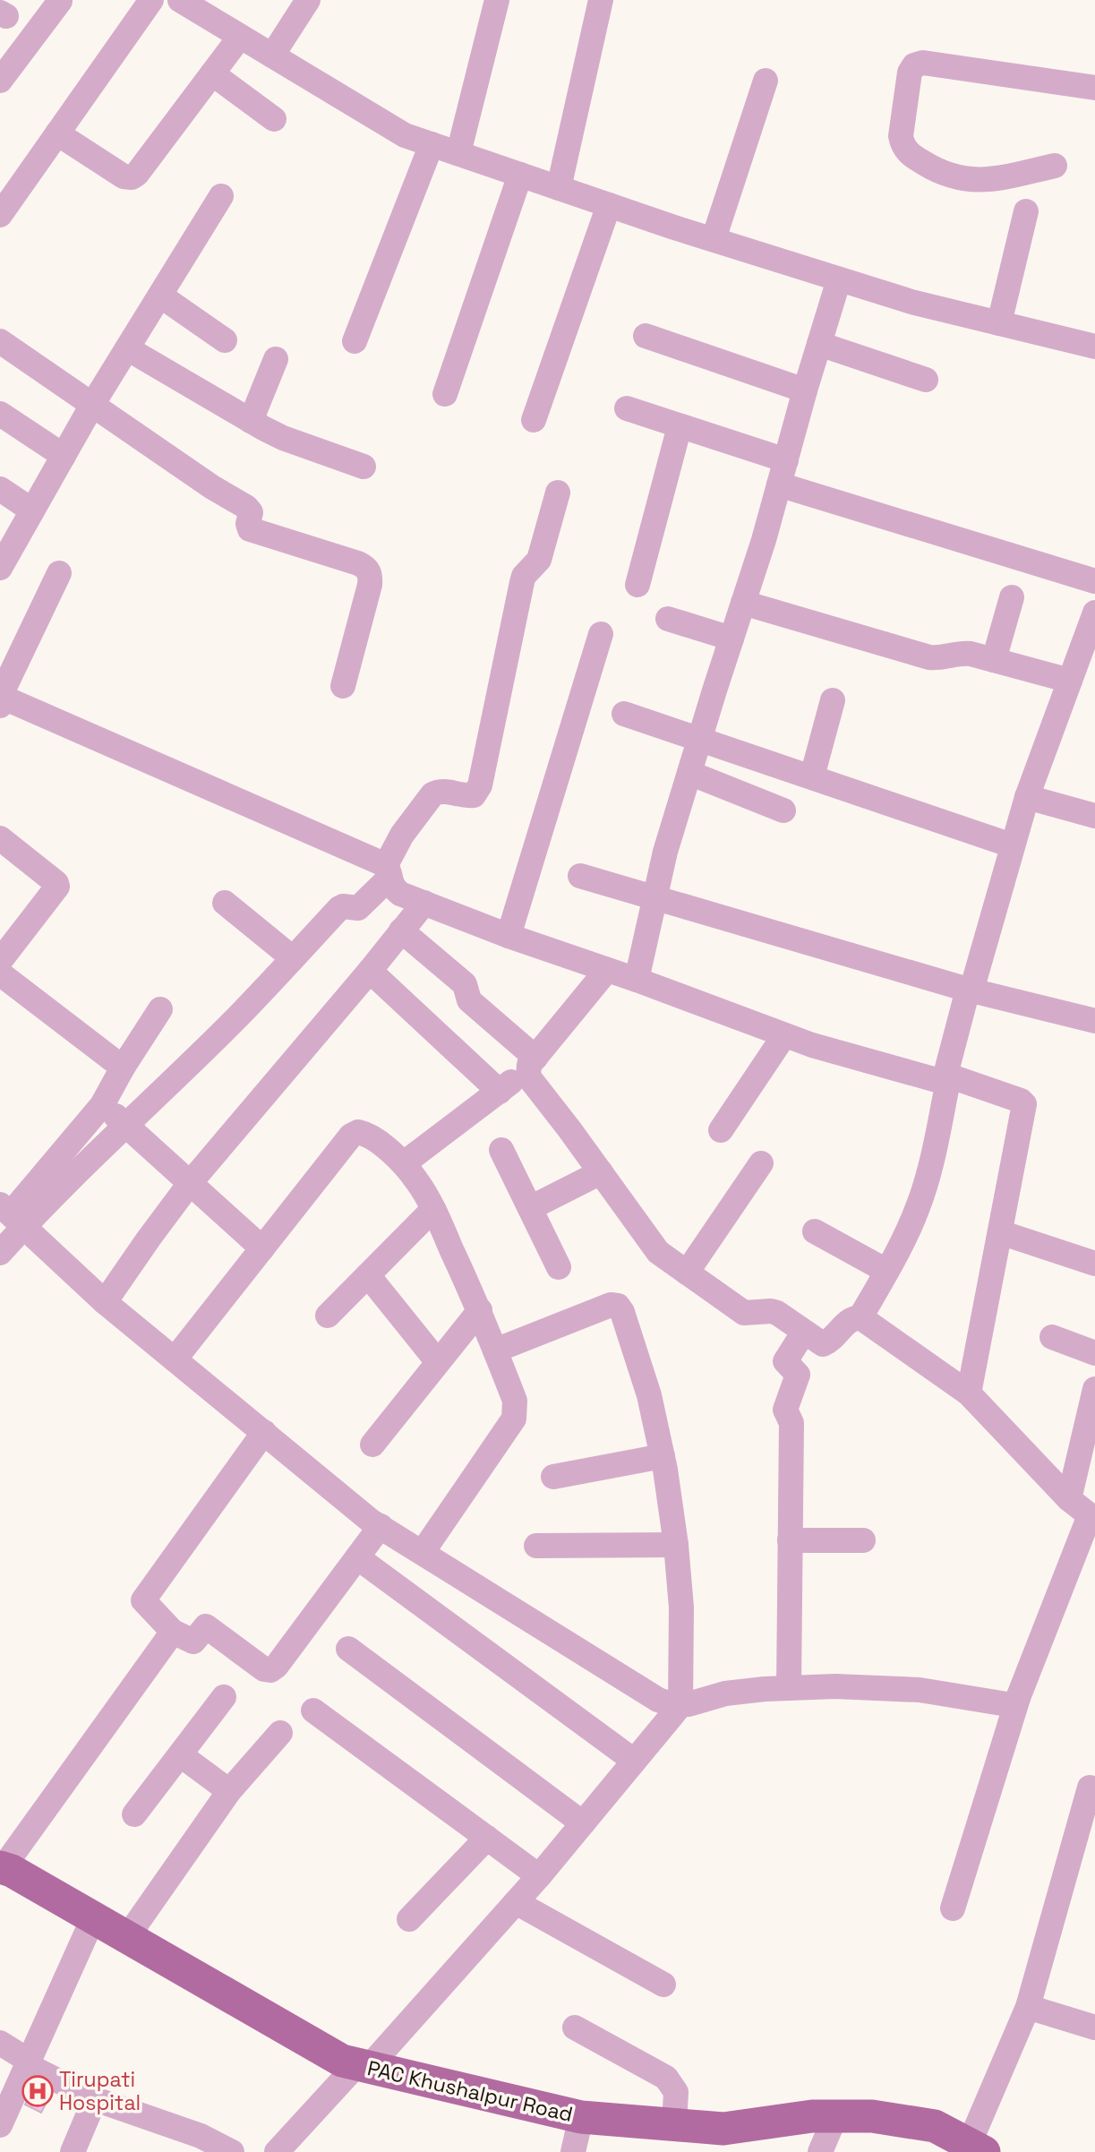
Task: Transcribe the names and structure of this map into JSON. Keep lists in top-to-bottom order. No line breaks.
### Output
{"streets":{"main road":["PAC Khushalpur Road"]},"places":{"hospital":["Tirupati Hospital"]}}
